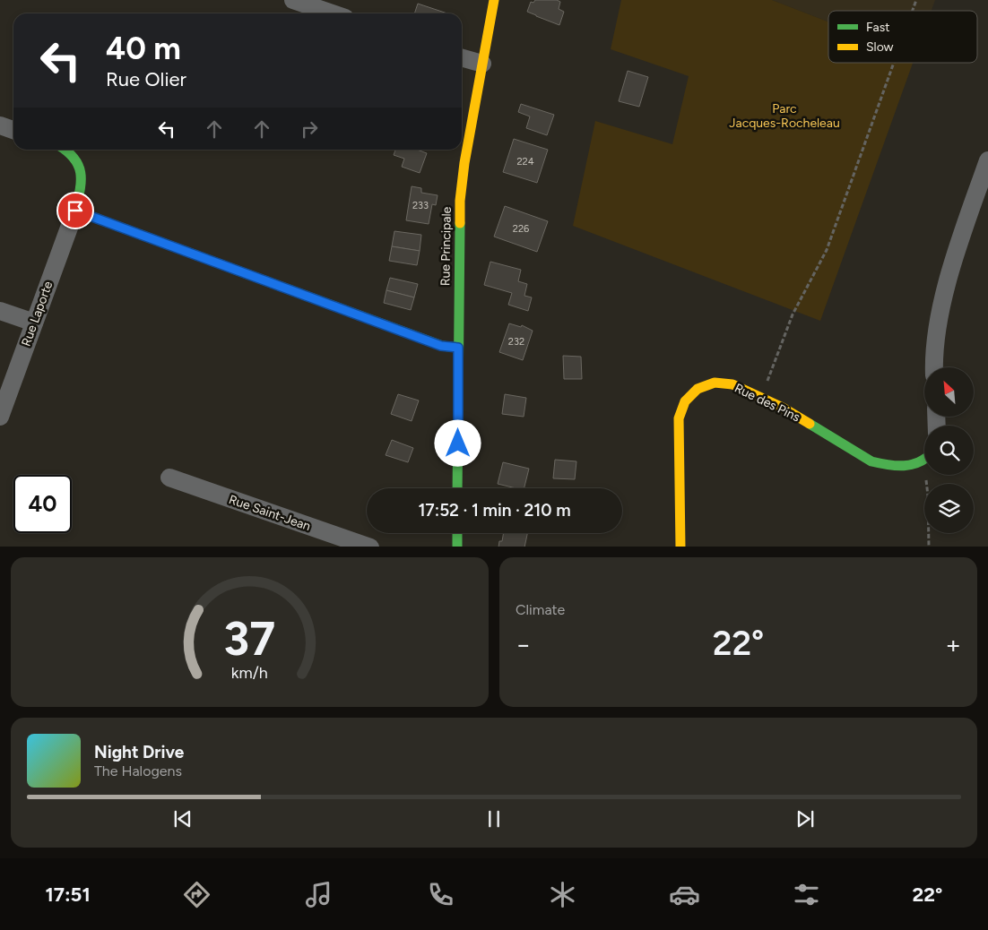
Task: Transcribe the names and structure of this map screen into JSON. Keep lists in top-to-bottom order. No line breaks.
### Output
{"streets":{"street":["Rue Principale","Rue Laporte","Rue des Pins","Rue Saint-Jean"]},"parks":["Parc Jacques-Rocheleau"],"house_numbers":["224","233","226","232"],"legend":["Fast","Slow"],"north":"top left","page":{"turn":["40 m","Rue Olier"],"limit":"40","trip":"17:52 · 1 min · 210 m","tile":"Climate","heat":["−","22°","+"],"song":["Night Drive","The Halogens"],"tabs":["17:51","22°"],"gauge":["37","km/h"]}}
